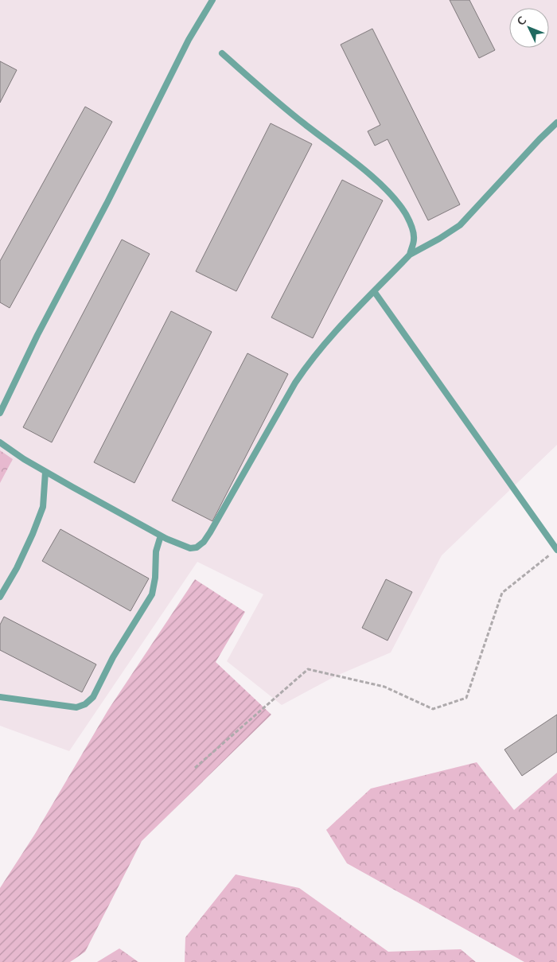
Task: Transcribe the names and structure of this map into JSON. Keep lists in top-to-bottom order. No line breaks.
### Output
{"north":"top left"}
